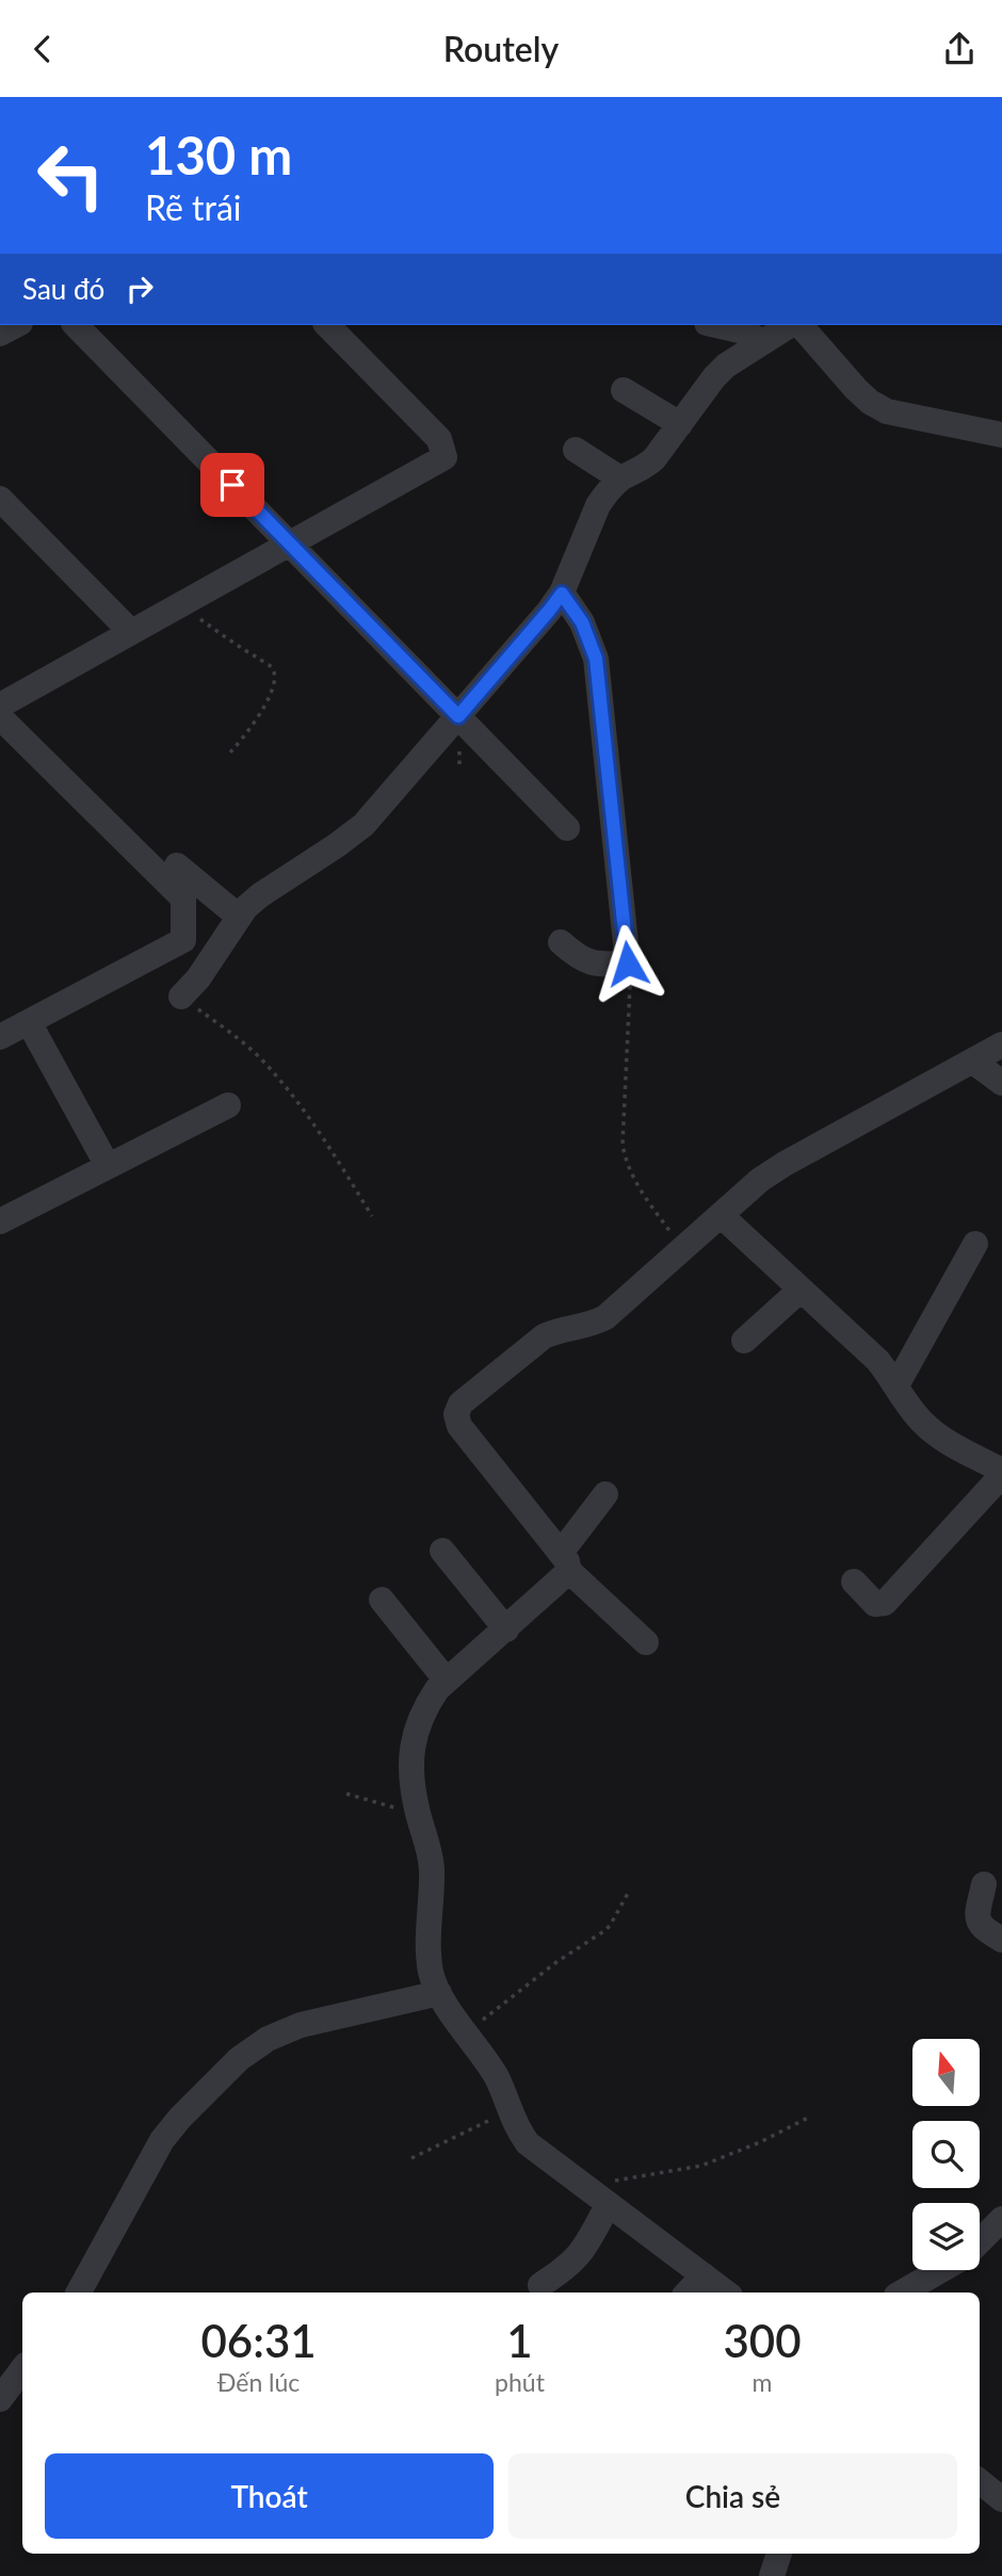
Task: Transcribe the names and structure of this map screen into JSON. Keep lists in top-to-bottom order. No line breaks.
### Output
{"north":"top","page":{"header":"Routely","turn":["130 m","Rẽ trái"],"then":"Sau đó","eta":["06:31","Đến lúc","1","phút","300","m"],"buttons":["Thoát","Chia sẻ"]}}
